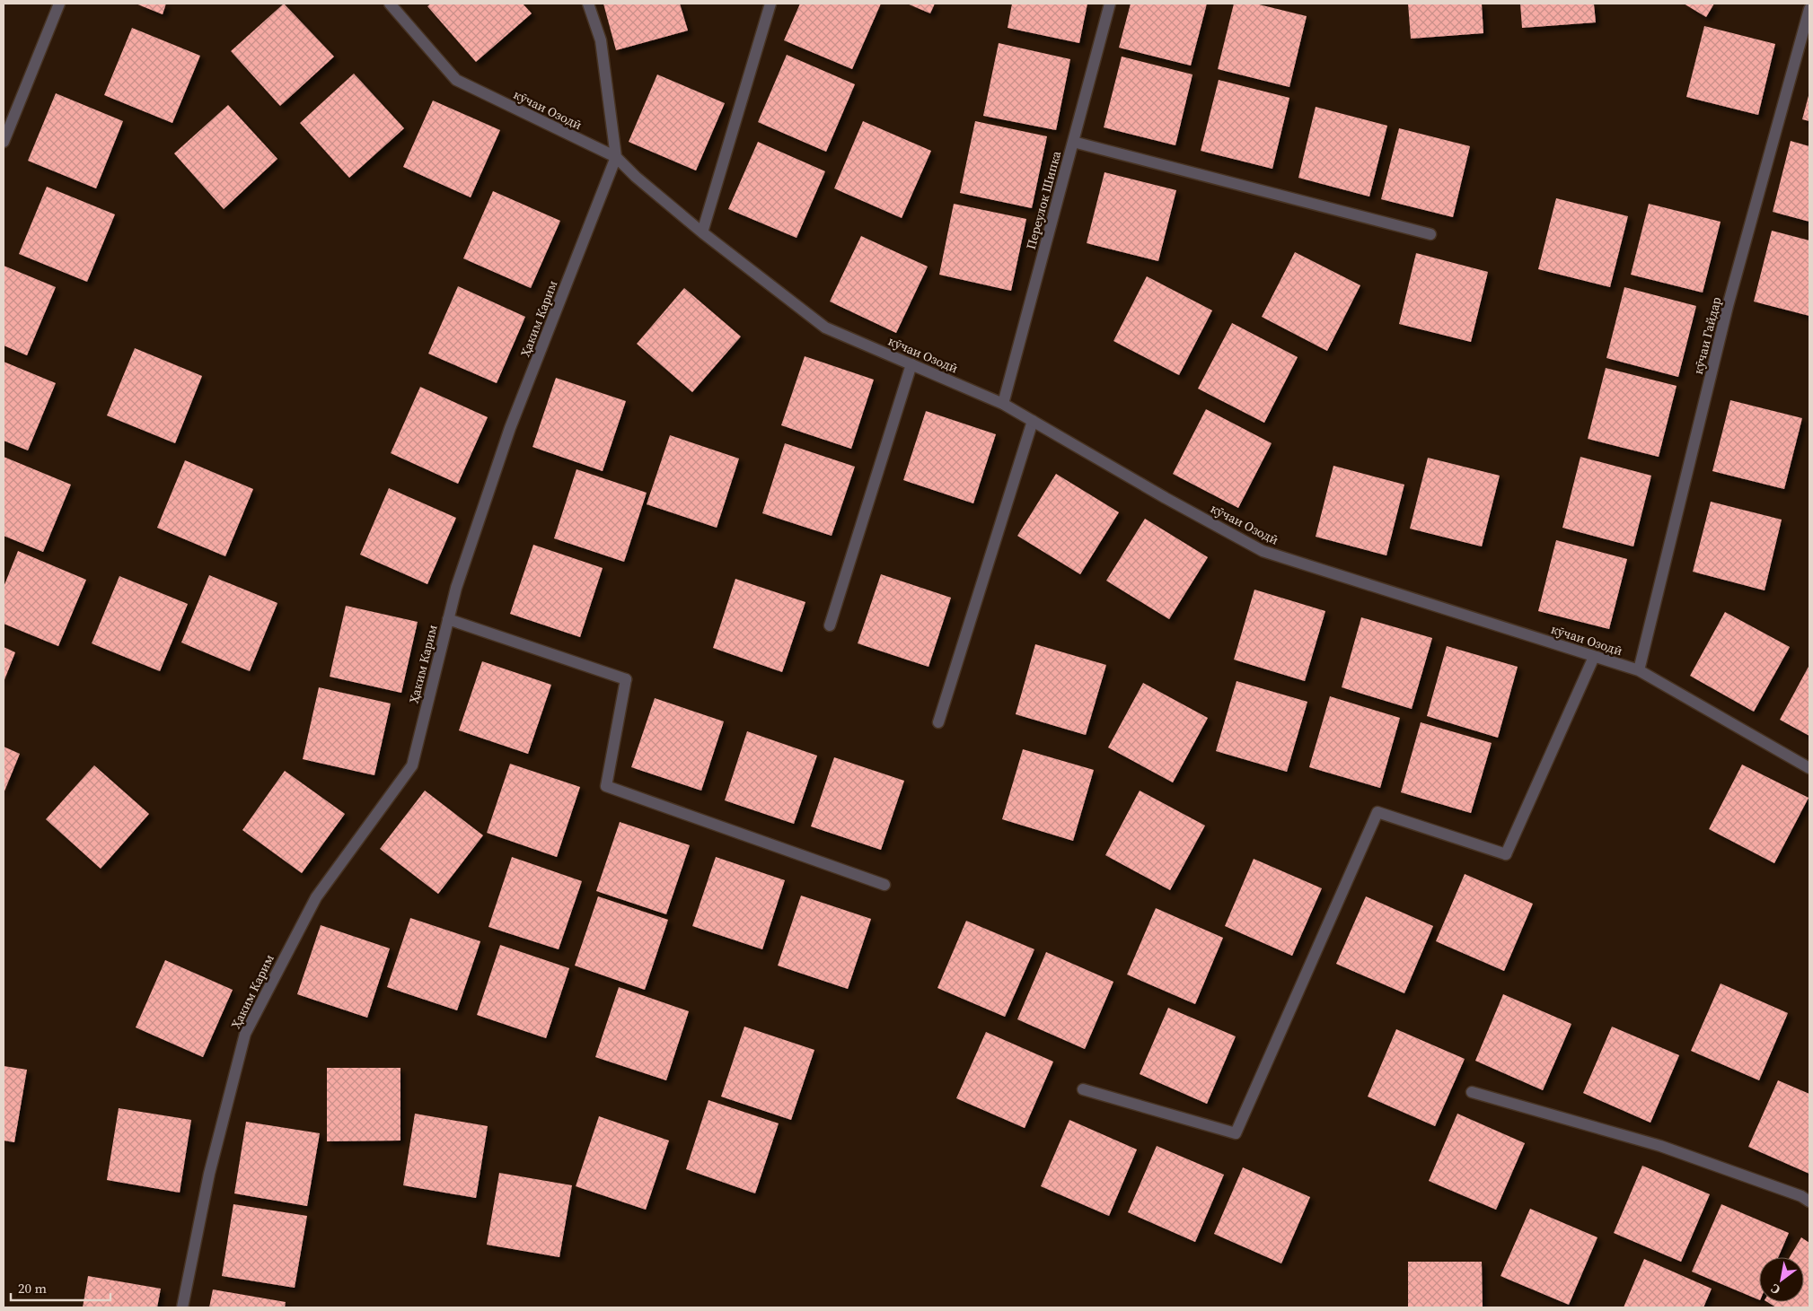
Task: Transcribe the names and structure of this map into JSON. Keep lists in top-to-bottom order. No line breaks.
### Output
{"streets":{"street":["кӯчаи Озодӣ","Переулок Шипка","Ҳаким Карим","кӯчаи Гайдар"]},"crossings":[["кӯчаи Озодӣ","Переулок Шипка"],["кӯчаи Озодӣ","Ҳаким Карим"],["кӯчаи Озодӣ","кӯчаи Гайдар"]],"scale_bar":"20 m","north":"bottom left"}
